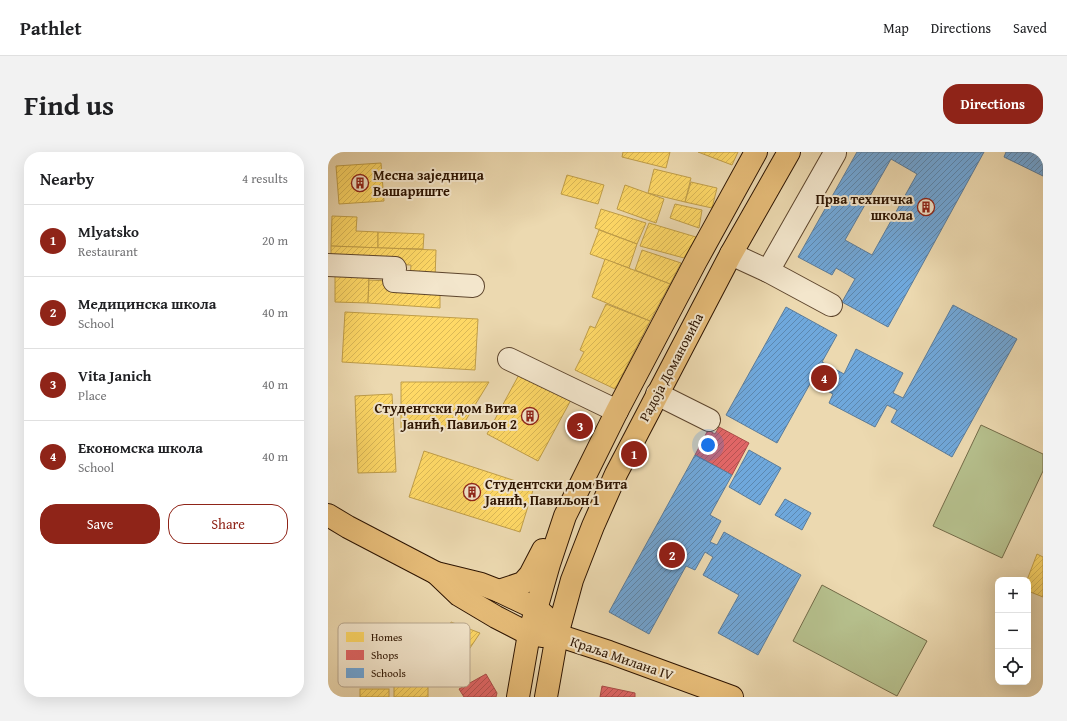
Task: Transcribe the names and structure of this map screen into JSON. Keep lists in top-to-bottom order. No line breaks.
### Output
{"streets":{"main road":["Радоја Домановића","Краља Милана IV"]},"crossings":[["Радоја Домановића","Краља Милана IV"]],"places":{"building":["Месна заједница Вашариште","Прва техничка школа","Студентски дом Вита Јанић, Павиљон 2","Студентски дом Вита Јанић, Павиљон 1"]},"legend":["Homes","Shops","Schools"],"page":{"header":"Pathlet","nav":["Map","Directions","Saved"],"title":"Find us","buttons":["Directions",["Save","Share"]],"heading":["Nearby","4 results"],"list":[{"mark":"1","name":"Mlyatsko","note":"Restaurant","value":"20 m"},{"mark":"2","name":"Медицинска школа","note":"School","value":"40 m"},{"mark":"3","name":"Vita Janich","note":"Place","value":"40 m"},{"mark":"4","name":"Економска школа","note":"School","value":"40 m"}],"pins":["4","3","1","2"],"map_buttons":["+","−"]}}
